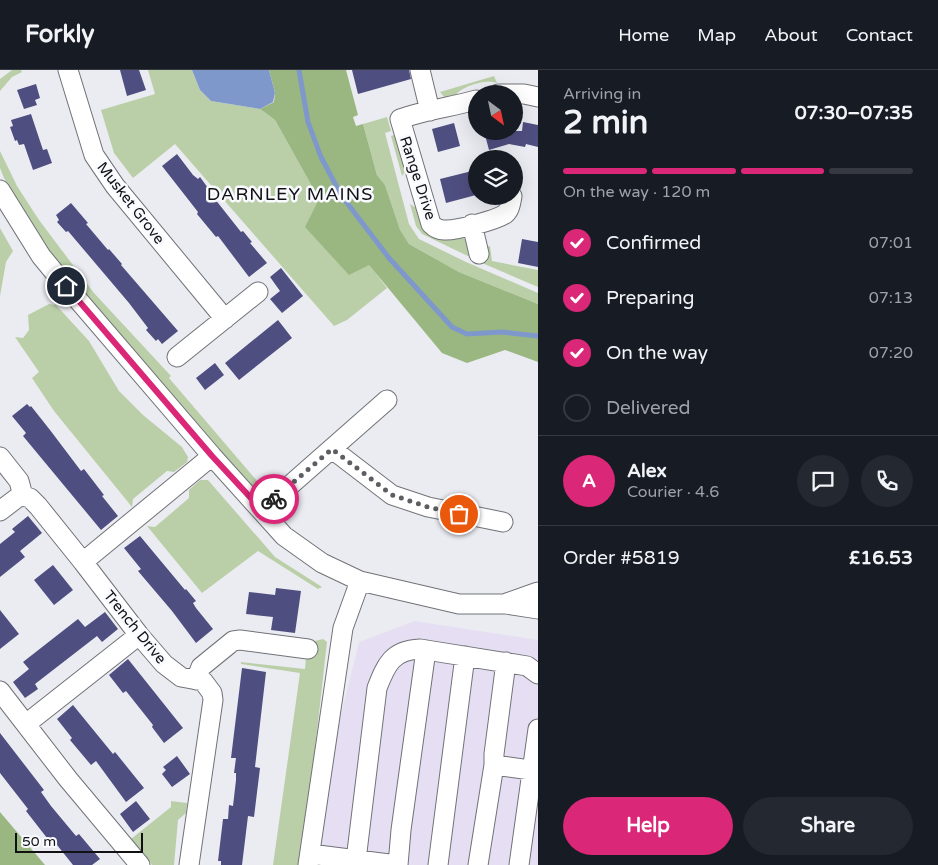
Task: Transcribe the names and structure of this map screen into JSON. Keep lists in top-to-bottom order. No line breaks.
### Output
{"streets":{"street":["Range Drive","Musket Grove","Trench Drive"]},"districts":["DARNLEY MAINS"],"scale_bar":"50 m","north":"bottom right","page":{"header":"Forkly","nav":["Home","Map","About","Contact"],"heading":["2 min","Arriving in","07:30–07:35"],"panel":["Alex","Courier · 4.6","Order #5819","£16.53"],"bar":"On the way · 120 m","list":[["Confirmed","07:01"],["Preparing","07:13"],["On the way","07:20"],"Delivered"],"round":"A","buttons":["Help","Share"],"scale":"50 m"}}
